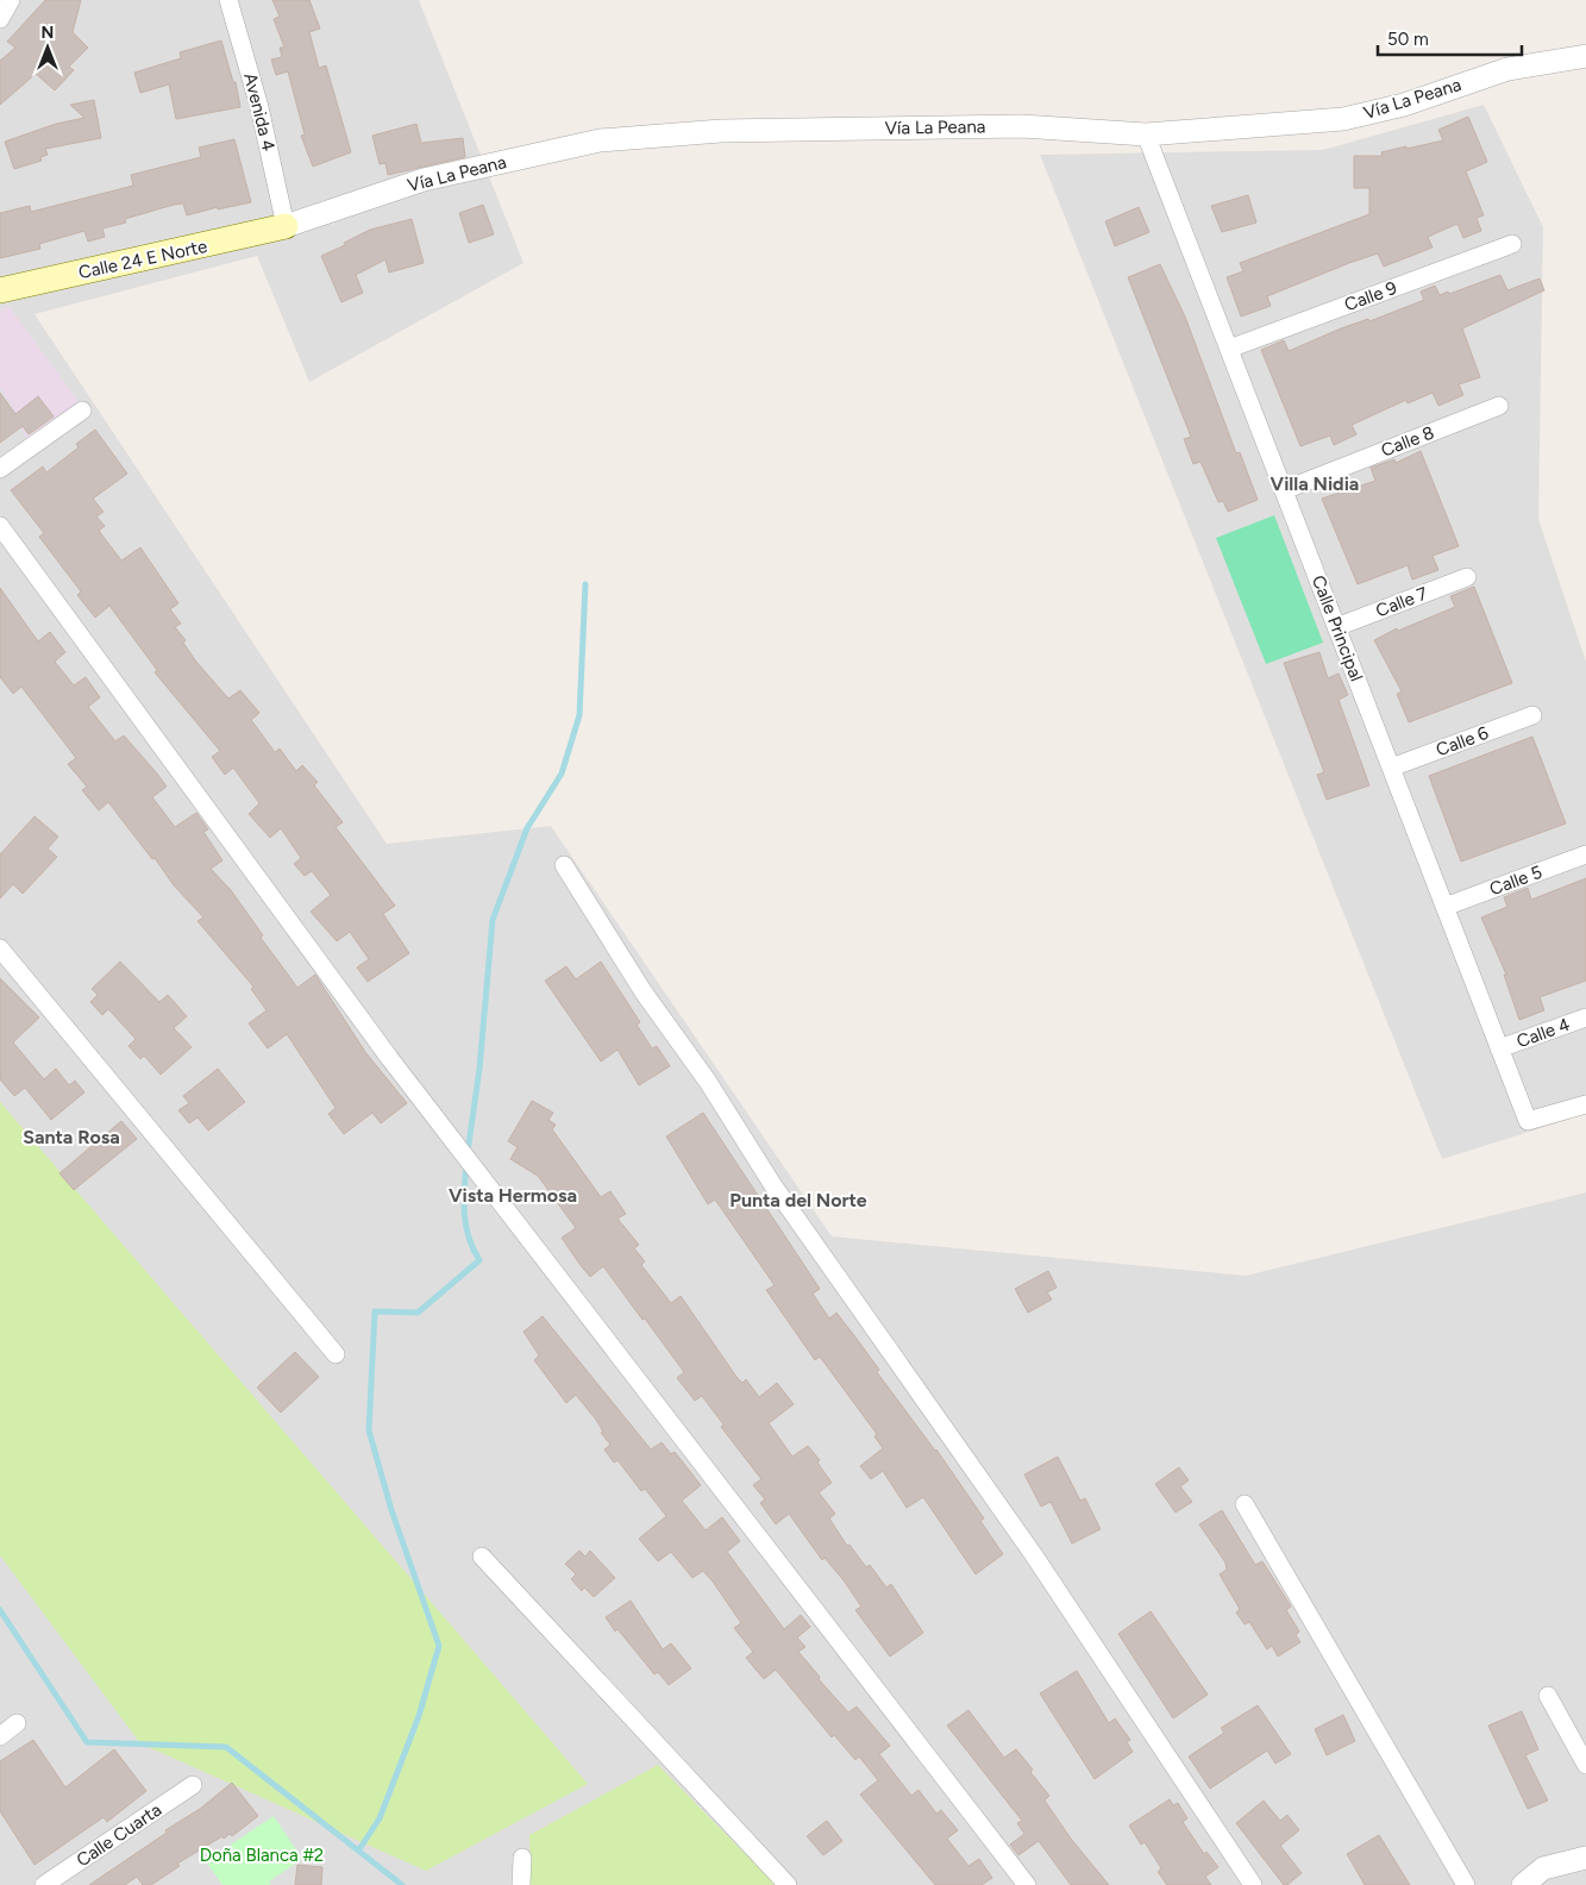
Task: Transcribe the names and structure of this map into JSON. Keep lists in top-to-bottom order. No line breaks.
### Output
{"streets":{"main road":["Calle 24 E Norte"],"street":["Vía La Peana","Avenida 4","Calle 9","Calle 8","Calle 7","Calle Principal","Calle 6","Calle 5","Calle 4","Calle Cuarta"]},"crossings":[["Vía La Peana","Avenida 4"],["Vía La Peana","Calle 24 E Norte"],["Vía La Peana","Calle Principal"],["Avenida 4","Calle 24 E Norte"],["Calle 9","Calle Principal"],["Calle 8","Calle Principal"],["Calle 7","Calle Principal"],["Calle Principal","Calle 6"],["Calle Principal","Calle 5"],["Calle Principal","Calle 4"]],"districts":["Villa Nidia","Santa Rosa","Vista Hermosa","Punta del Norte"],"parks":["Doña Blanca #2"],"scale_bar":"50 m","north":"top"}
